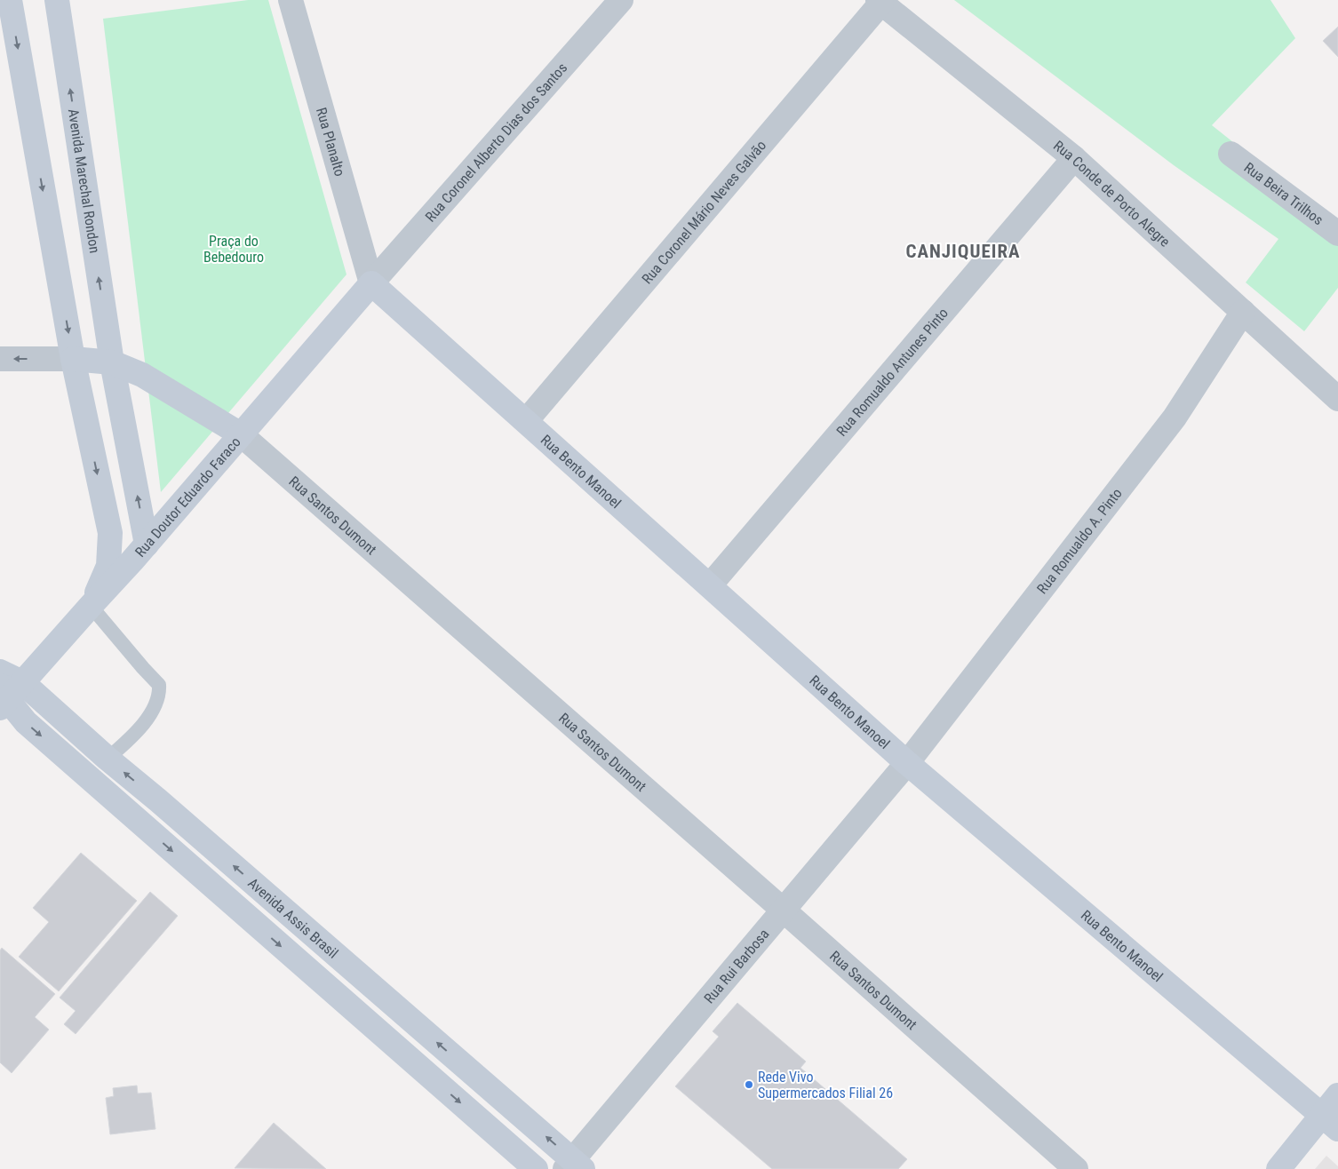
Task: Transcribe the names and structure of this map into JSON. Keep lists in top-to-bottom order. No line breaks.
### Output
{"streets":{"main road":["Avenida Marechal Rondon","Rua Bento Manoel","Rua Doutor Eduardo Faraco","Rua Santos Dumont","Avenida Assis Brasil"],"street":["Rua Planalto","Rua Coronel Alberto Dias dos Santos","Rua Conde de Porto Alegre","Rua Beira Trilhos","Rua Coronel Mário Neves Galvão","Rua Romualdo Antunes Pinto","Rua Romualdo A. Pinto","Rua Rui Barbosa"]},"crossings":[["Rua Planalto","Rua Coronel Alberto Dias dos Santos"],["Rua Planalto","Rua Bento Manoel"],["Rua Planalto","Rua Doutor Eduardo Faraco"],["Rua Coronel Alberto Dias dos Santos","Rua Bento Manoel"],["Rua Coronel Alberto Dias dos Santos","Rua Doutor Eduardo Faraco"],["Avenida Marechal Rondon","Rua Doutor Eduardo Faraco"],["Avenida Marechal Rondon","Rua Santos Dumont"],["Rua Conde de Porto Alegre","Rua Coronel Mário Neves Galvão"],["Rua Conde de Porto Alegre","Rua Romualdo Antunes Pinto"],["Rua Conde de Porto Alegre","Rua Romualdo A. Pinto"],["Rua Coronel Mário Neves Galvão","Rua Bento Manoel"],["Rua Romualdo Antunes Pinto","Rua Bento Manoel"],["Rua Bento Manoel","Rua Doutor Eduardo Faraco"],["Rua Bento Manoel","Rua Romualdo A. Pinto"],["Rua Bento Manoel","Rua Rui Barbosa"],["Rua Doutor Eduardo Faraco","Rua Santos Dumont"],["Rua Doutor Eduardo Faraco","Avenida Assis Brasil"],["Rua Santos Dumont","Rua Rui Barbosa"],["Rua Romualdo A. Pinto","Rua Rui Barbosa"],["Avenida Assis Brasil","Rua Rui Barbosa"]],"districts":["CANJIQUEIRA"],"parks":["Praça do Bebedouro"],"places":["Rede Vivo Supermercados Filial 26"]}
